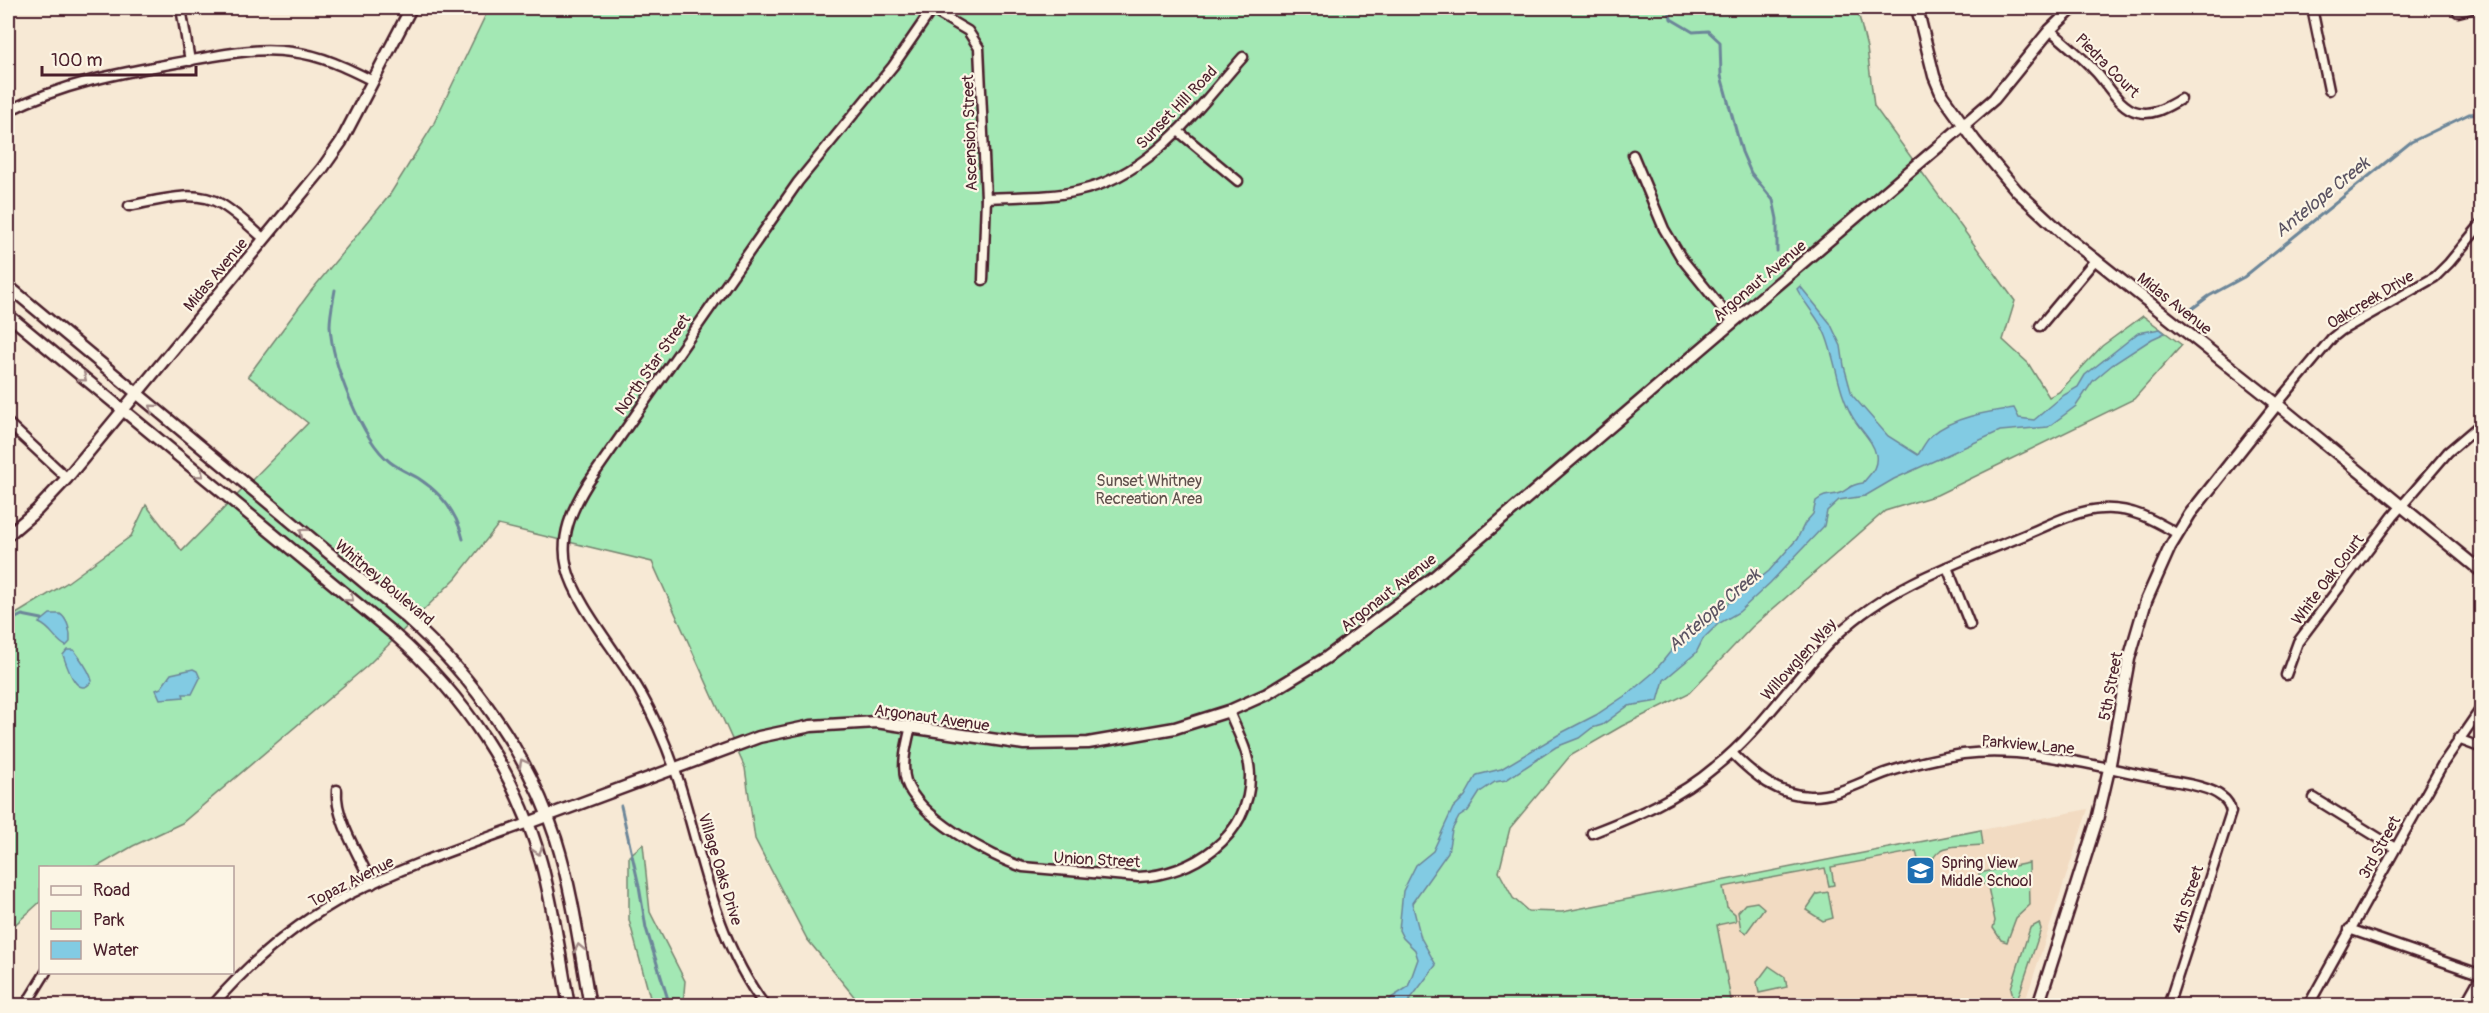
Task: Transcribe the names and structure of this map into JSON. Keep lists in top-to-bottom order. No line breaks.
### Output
{"streets":{"street":["Piedra Court","Sunset Hill Road","Ascension Street","Midas Avenue","Argonaut Avenue","Oakcreek Drive","North Star Street","White Oak Court","Whitney Boulevard","Willowglen Way","5th Street","Parkview Lane","3rd Street","Union Street","Village Oaks Drive","Topaz Avenue","4th Street"]},"crossings":[["Piedra Court","Argonaut Avenue"],["Sunset Hill Road","Ascension Street"],["Ascension Street","North Star Street"],["Midas Avenue","Argonaut Avenue"],["Midas Avenue","Oakcreek Drive"],["Midas Avenue","White Oak Court"],["Midas Avenue","Whitney Boulevard"],["Midas Avenue","5th Street"],["Argonaut Avenue","North Star Street"],["Argonaut Avenue","Whitney Boulevard"],["Argonaut Avenue","Union Street"],["Argonaut Avenue","Village Oaks Drive"],["Argonaut Avenue","Topaz Avenue"],["Oakcreek Drive","5th Street"],["North Star Street","Village Oaks Drive"],["Willowglen Way","5th Street"],["Willowglen Way","Parkview Lane"],["5th Street","Parkview Lane"],["Parkview Lane","4th Street"]],"water":["Antelope Creek"],"parks":["Sunset Whitney Recreation Area"],"places":{"school or university":["Spring View Middle School"]},"legend":["Road","Park","Water"],"scale_bar":"100 m"}
